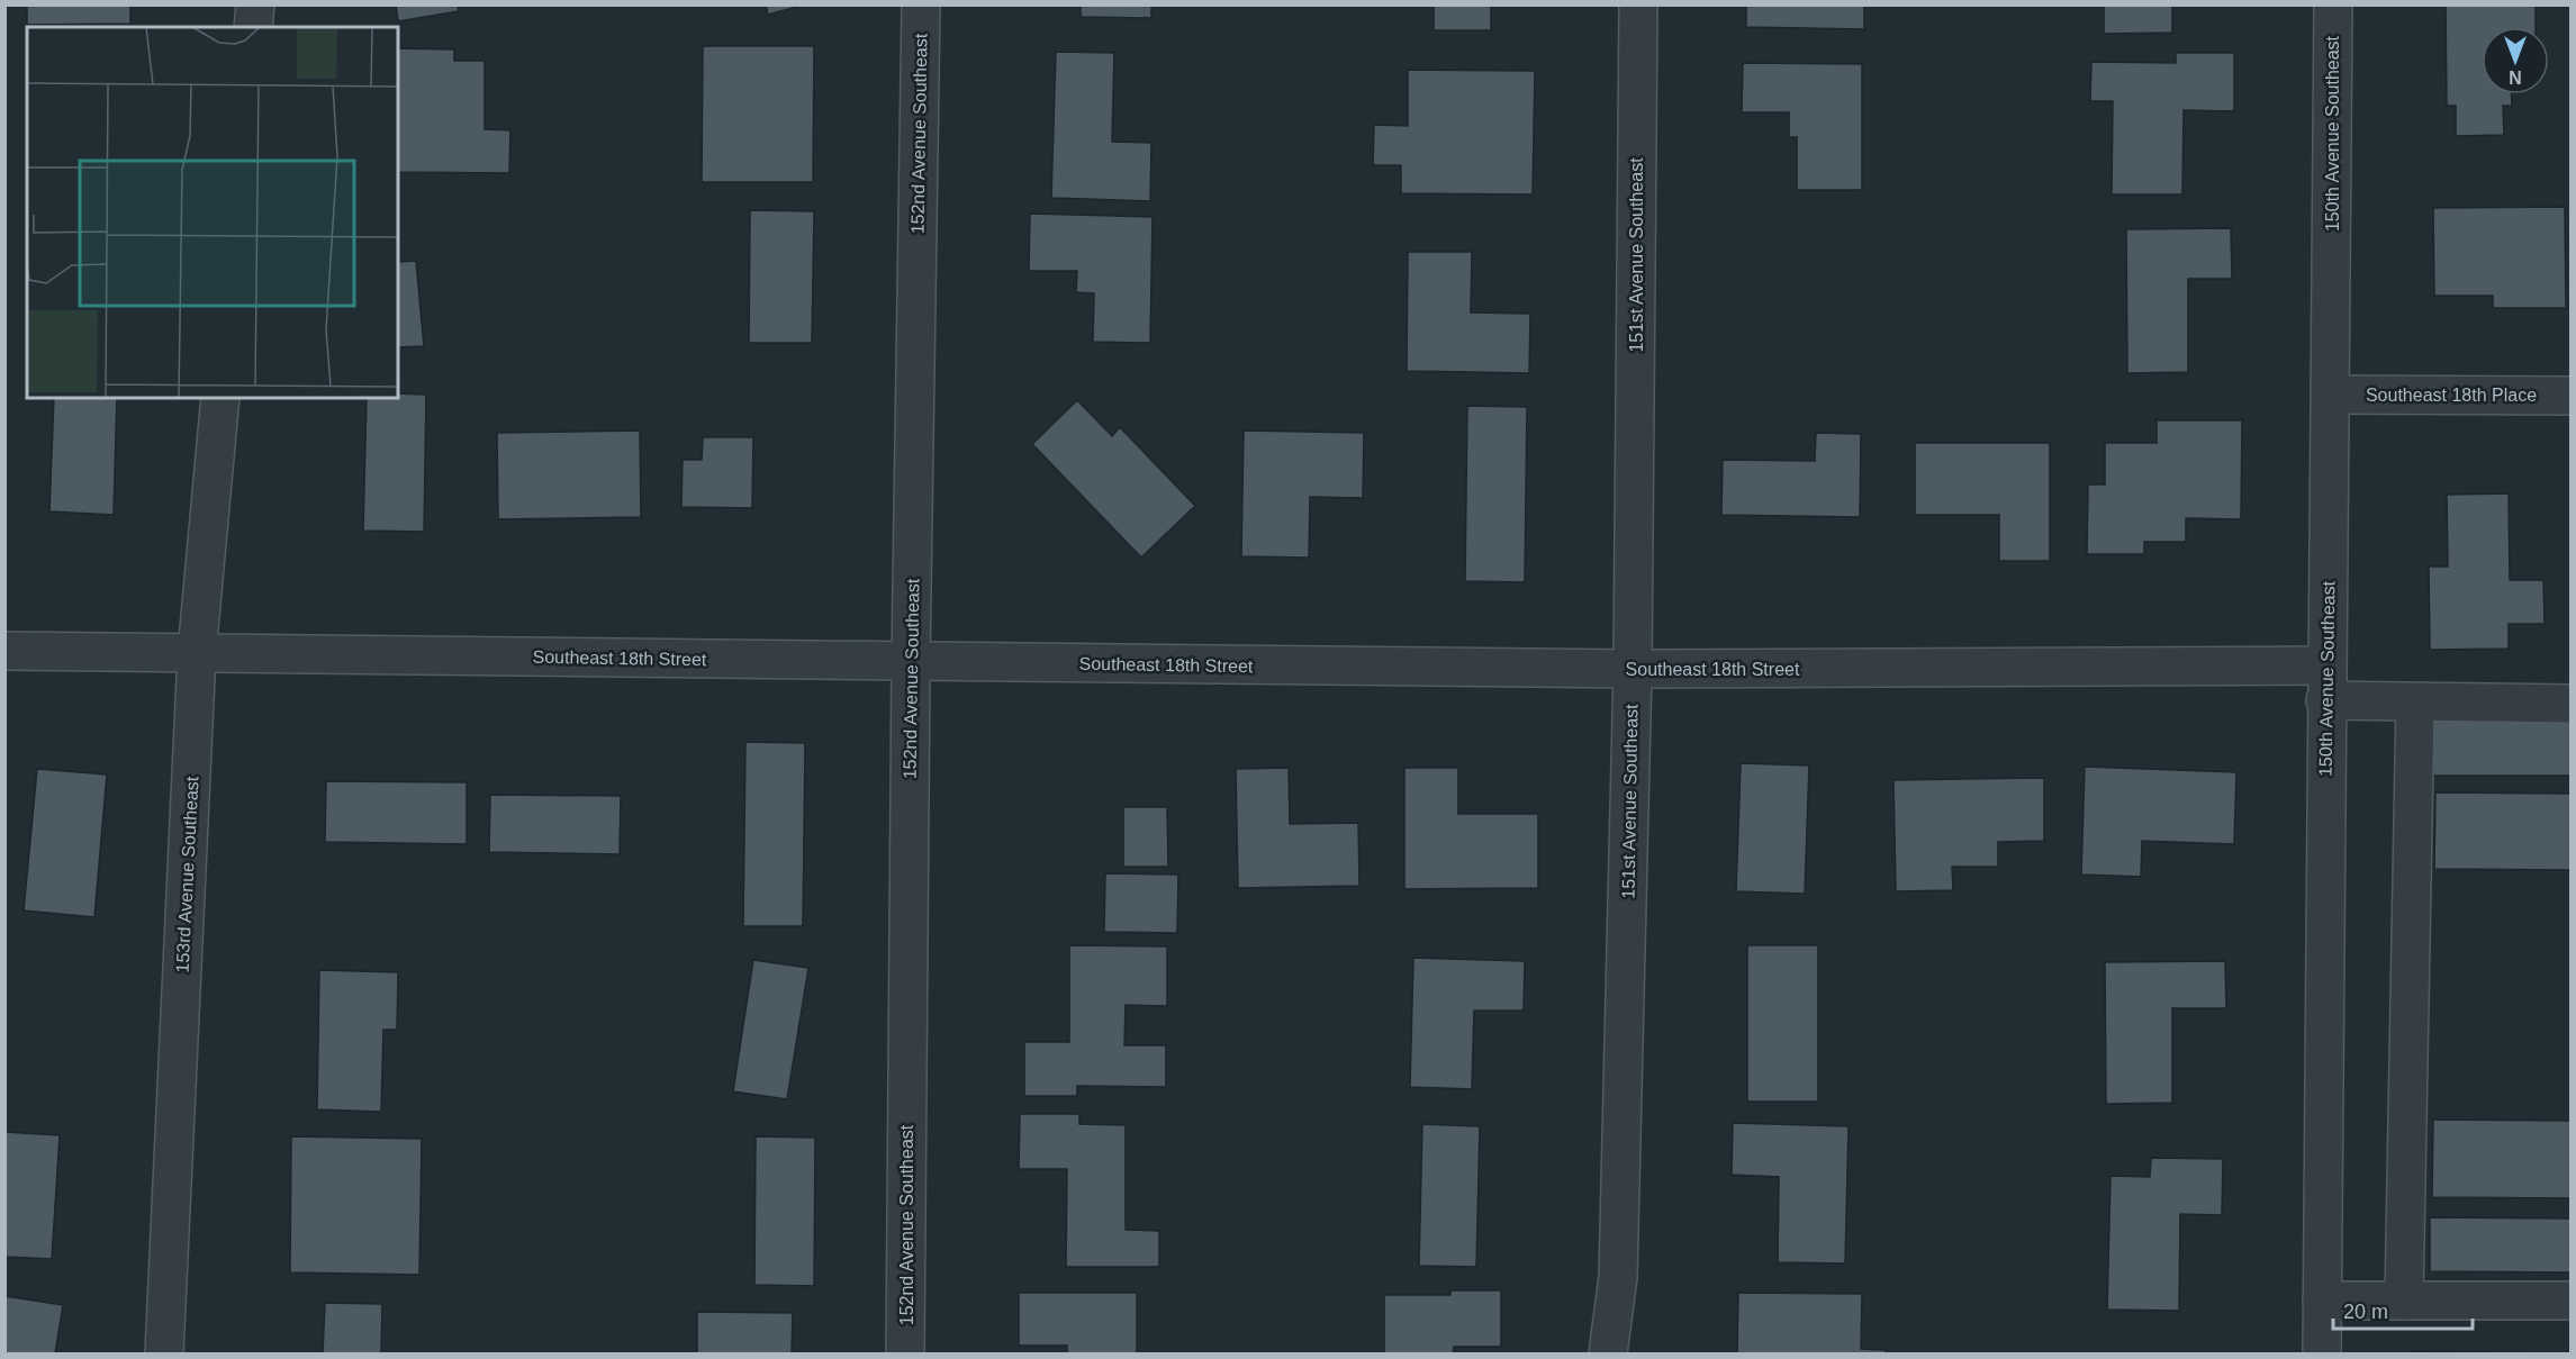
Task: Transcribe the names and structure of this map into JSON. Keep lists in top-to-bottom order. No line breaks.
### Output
{"streets":{"street":["152nd Avenue Southeast","150th Avenue Southeast","151st Avenue Southeast","Southeast 18th Place","Southeast 18th Street","153rd Avenue Southeast"]},"crossings":[["152nd Avenue Southeast","Southeast 18th Street"],["150th Avenue Southeast","Southeast 18th Place"],["150th Avenue Southeast","Southeast 18th Street"],["151st Avenue Southeast","Southeast 18th Street"],["Southeast 18th Street","153rd Avenue Southeast"]],"scale_bar":"20 m","north":"bottom"}
